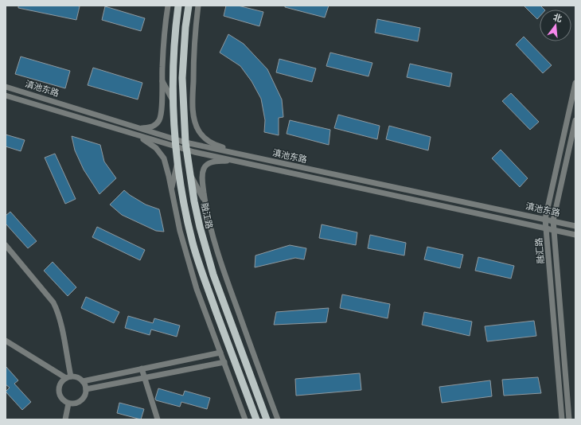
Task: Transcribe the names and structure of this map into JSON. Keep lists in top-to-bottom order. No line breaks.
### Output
{"streets":{"main road":["融江路"],"street":["滇池东路","融汇路"]},"crossings":[["滇池东路","融江路"],["滇池东路","融汇路"]],"north":"top"}
